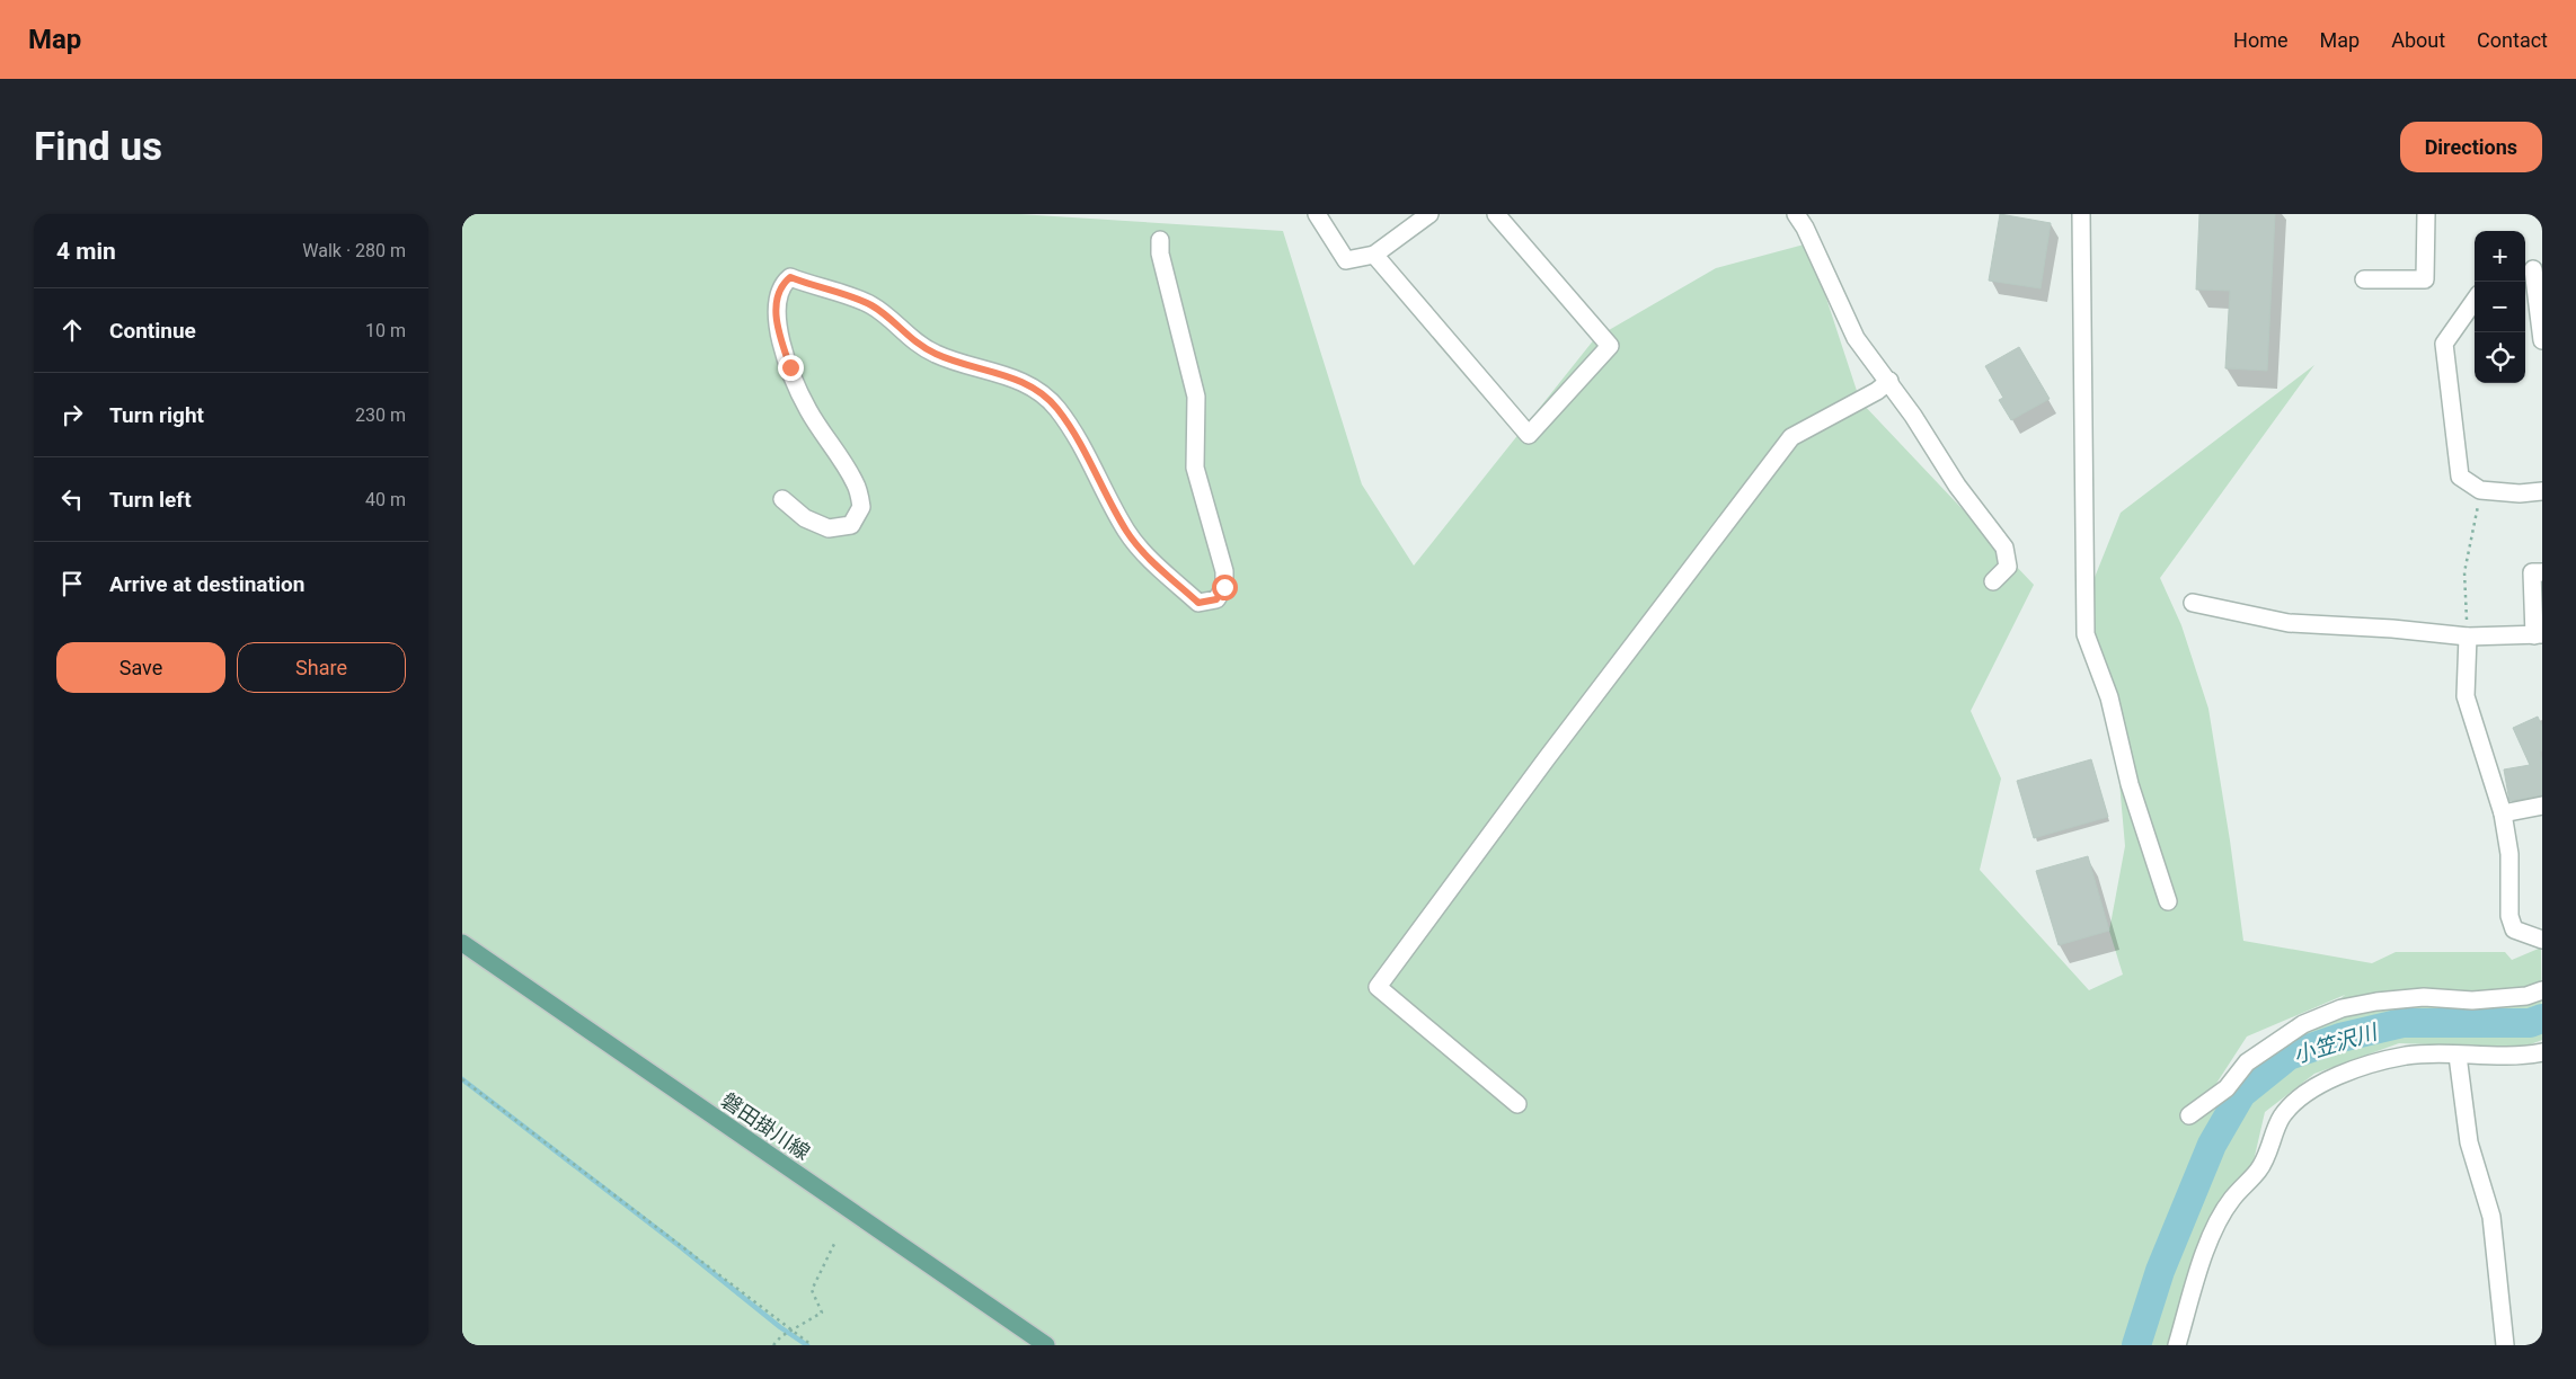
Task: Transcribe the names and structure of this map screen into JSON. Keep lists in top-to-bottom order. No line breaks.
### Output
{"streets":{"main road":["磐田掛川線"]},"water":["小笠沢川"],"page":{"header":"Map","nav":["Home","Map","About","Contact"],"buttons":["Directions",["Save","Share"]],"title":"Find us","heading":["4 min","Walk · 280 m"],"map_buttons":["+","−"],"list":[["Continue","10 m"],["Turn right","230 m"],["Turn left","40 m"],"Arrive at destination"]}}
